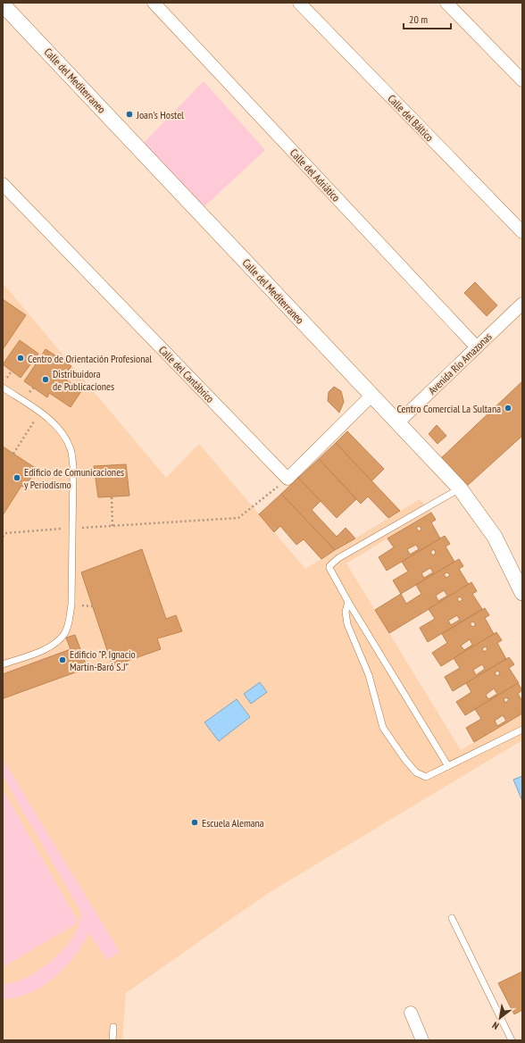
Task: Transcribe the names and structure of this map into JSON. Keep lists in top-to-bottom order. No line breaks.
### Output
{"streets":{"street":["Calle del Mediterraneo","Calle del Báltico","Calle del Adriático","Avenida Río Amazonas","Calle del Cantábrico"]},"crossings":[["Calle del Mediterraneo","Avenida Río Amazonas"],["Calle del Adriático","Avenida Río Amazonas"]],"places":["Joan's Hostel","Centro de Orientación Profesional","Distribuidora de Publicaciones","Centro Comercial La Sultana","Edificio de Comunicaciones y Periodismo","Edificio \"P. Ignacio Martín-Baró S.J\"","Escuela Alemana"],"scale_bar":"20 m","north":"bottom left"}
